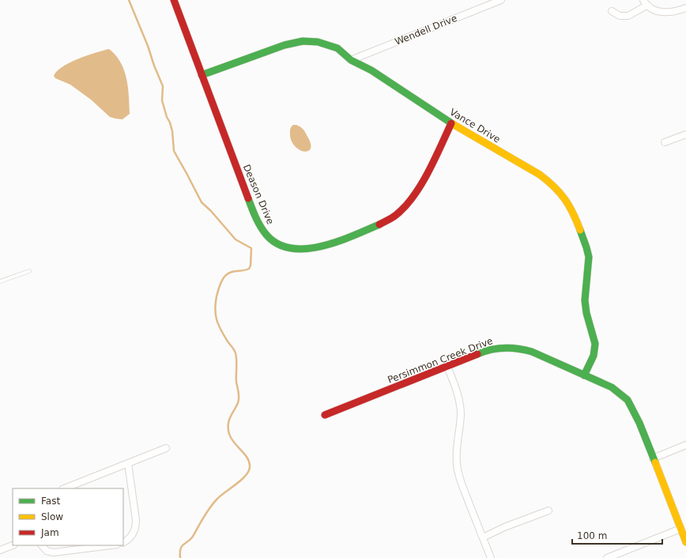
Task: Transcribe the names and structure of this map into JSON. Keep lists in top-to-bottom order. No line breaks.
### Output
{"streets":{"street":["Wendell Drive","Vance Drive","Deason Drive","Persimmon Creek Drive"]},"crossings":[["Wendell Drive","Vance Drive"],["Vance Drive","Deason Drive"],["Vance Drive","Persimmon Creek Drive"]],"legend":["Fast","Slow","Jam"],"scale_bar":"100 m"}
